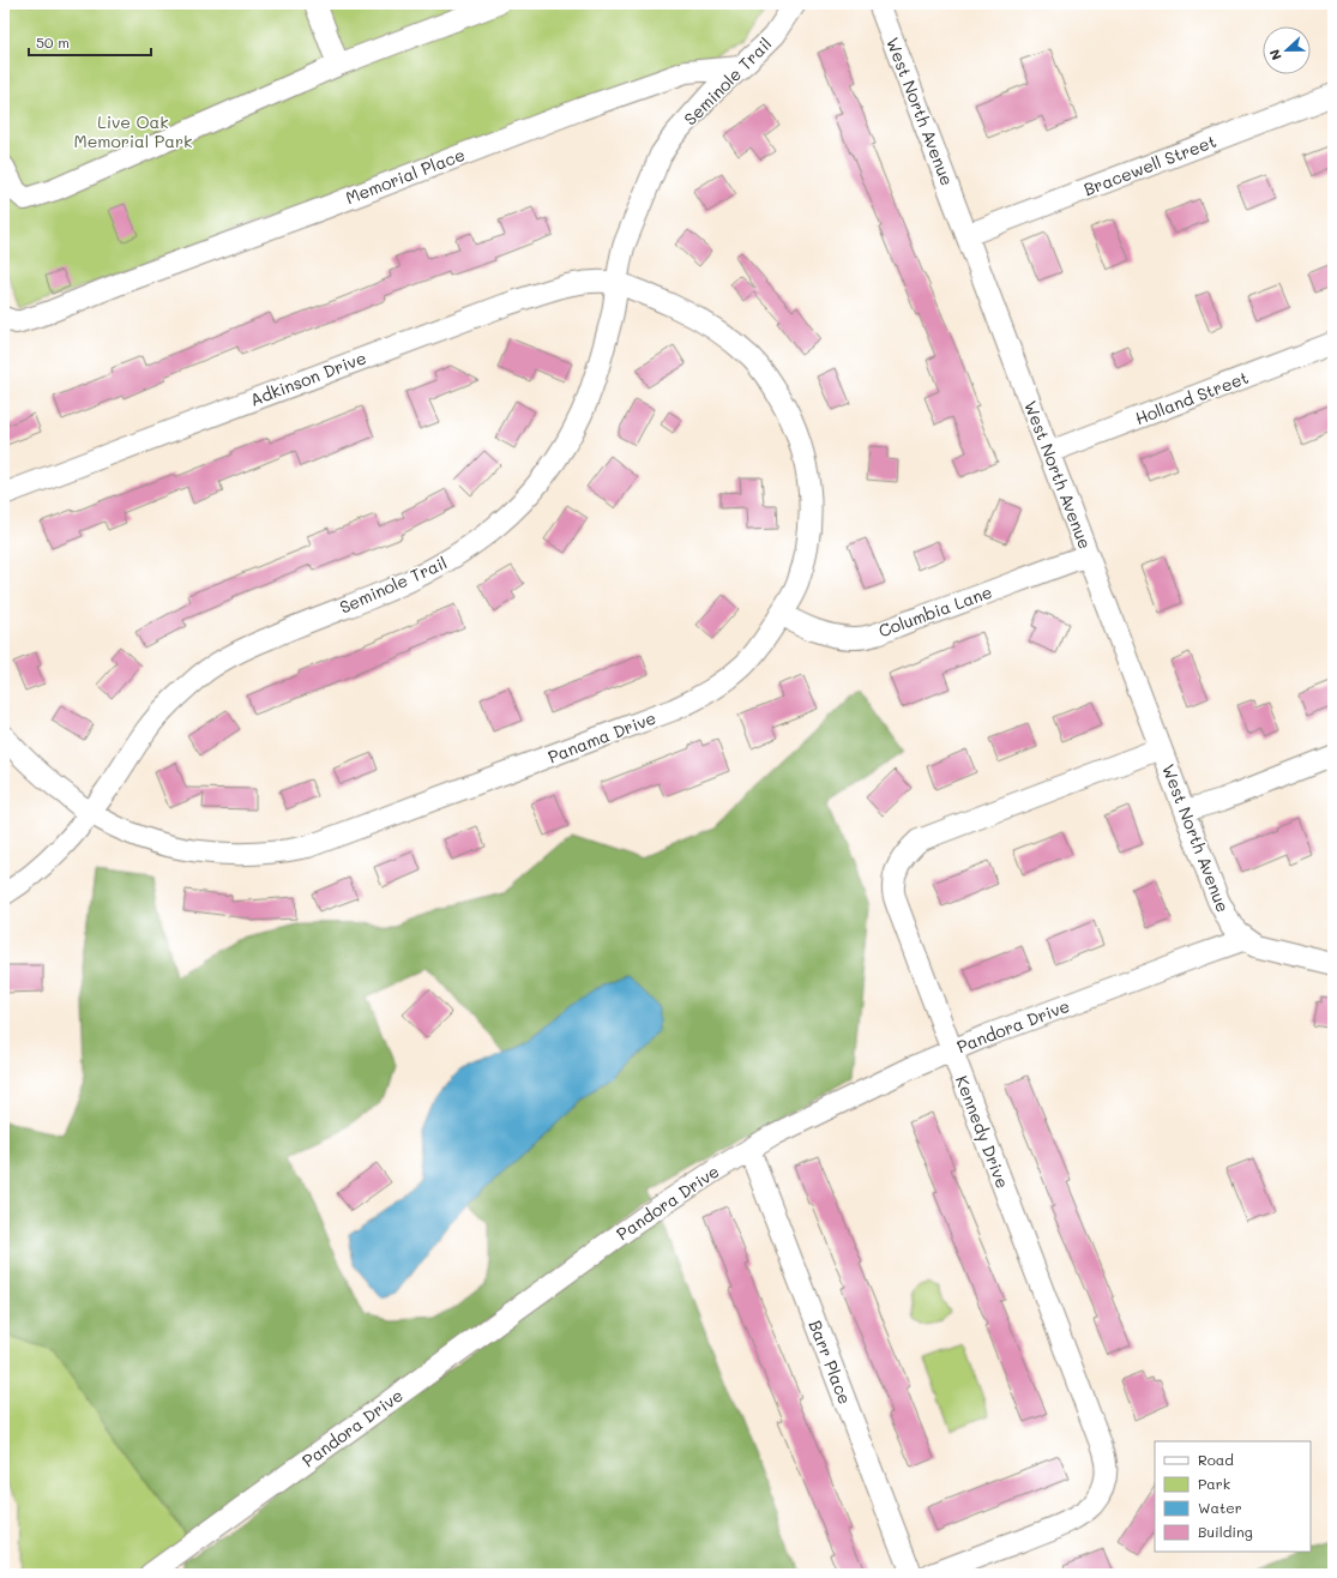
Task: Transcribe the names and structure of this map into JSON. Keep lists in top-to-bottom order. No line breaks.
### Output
{"streets":{"street":["Seminole Trail","West North Avenue","Bracewell Street","Memorial Place","Adkinson Drive","Holland Street","Columbia Lane","Panama Drive","Pandora Drive","Kennedy Drive","Barr Place"]},"crossings":[["Seminole Trail","Memorial Place"],["Seminole Trail","Adkinson Drive"],["Seminole Trail","Panama Drive"],["West North Avenue","Bracewell Street"],["West North Avenue","Holland Street"],["West North Avenue","Columbia Lane"],["West North Avenue","Pandora Drive"],["West North Avenue","Kennedy Drive"],["Adkinson Drive","Panama Drive"],["Columbia Lane","Panama Drive"],["Pandora Drive","Kennedy Drive"],["Pandora Drive","Barr Place"]],"parks":["Live Oak Memorial Park"],"legend":["Road","Park","Water","Building"],"scale_bar":"50 m","north":"left"}
